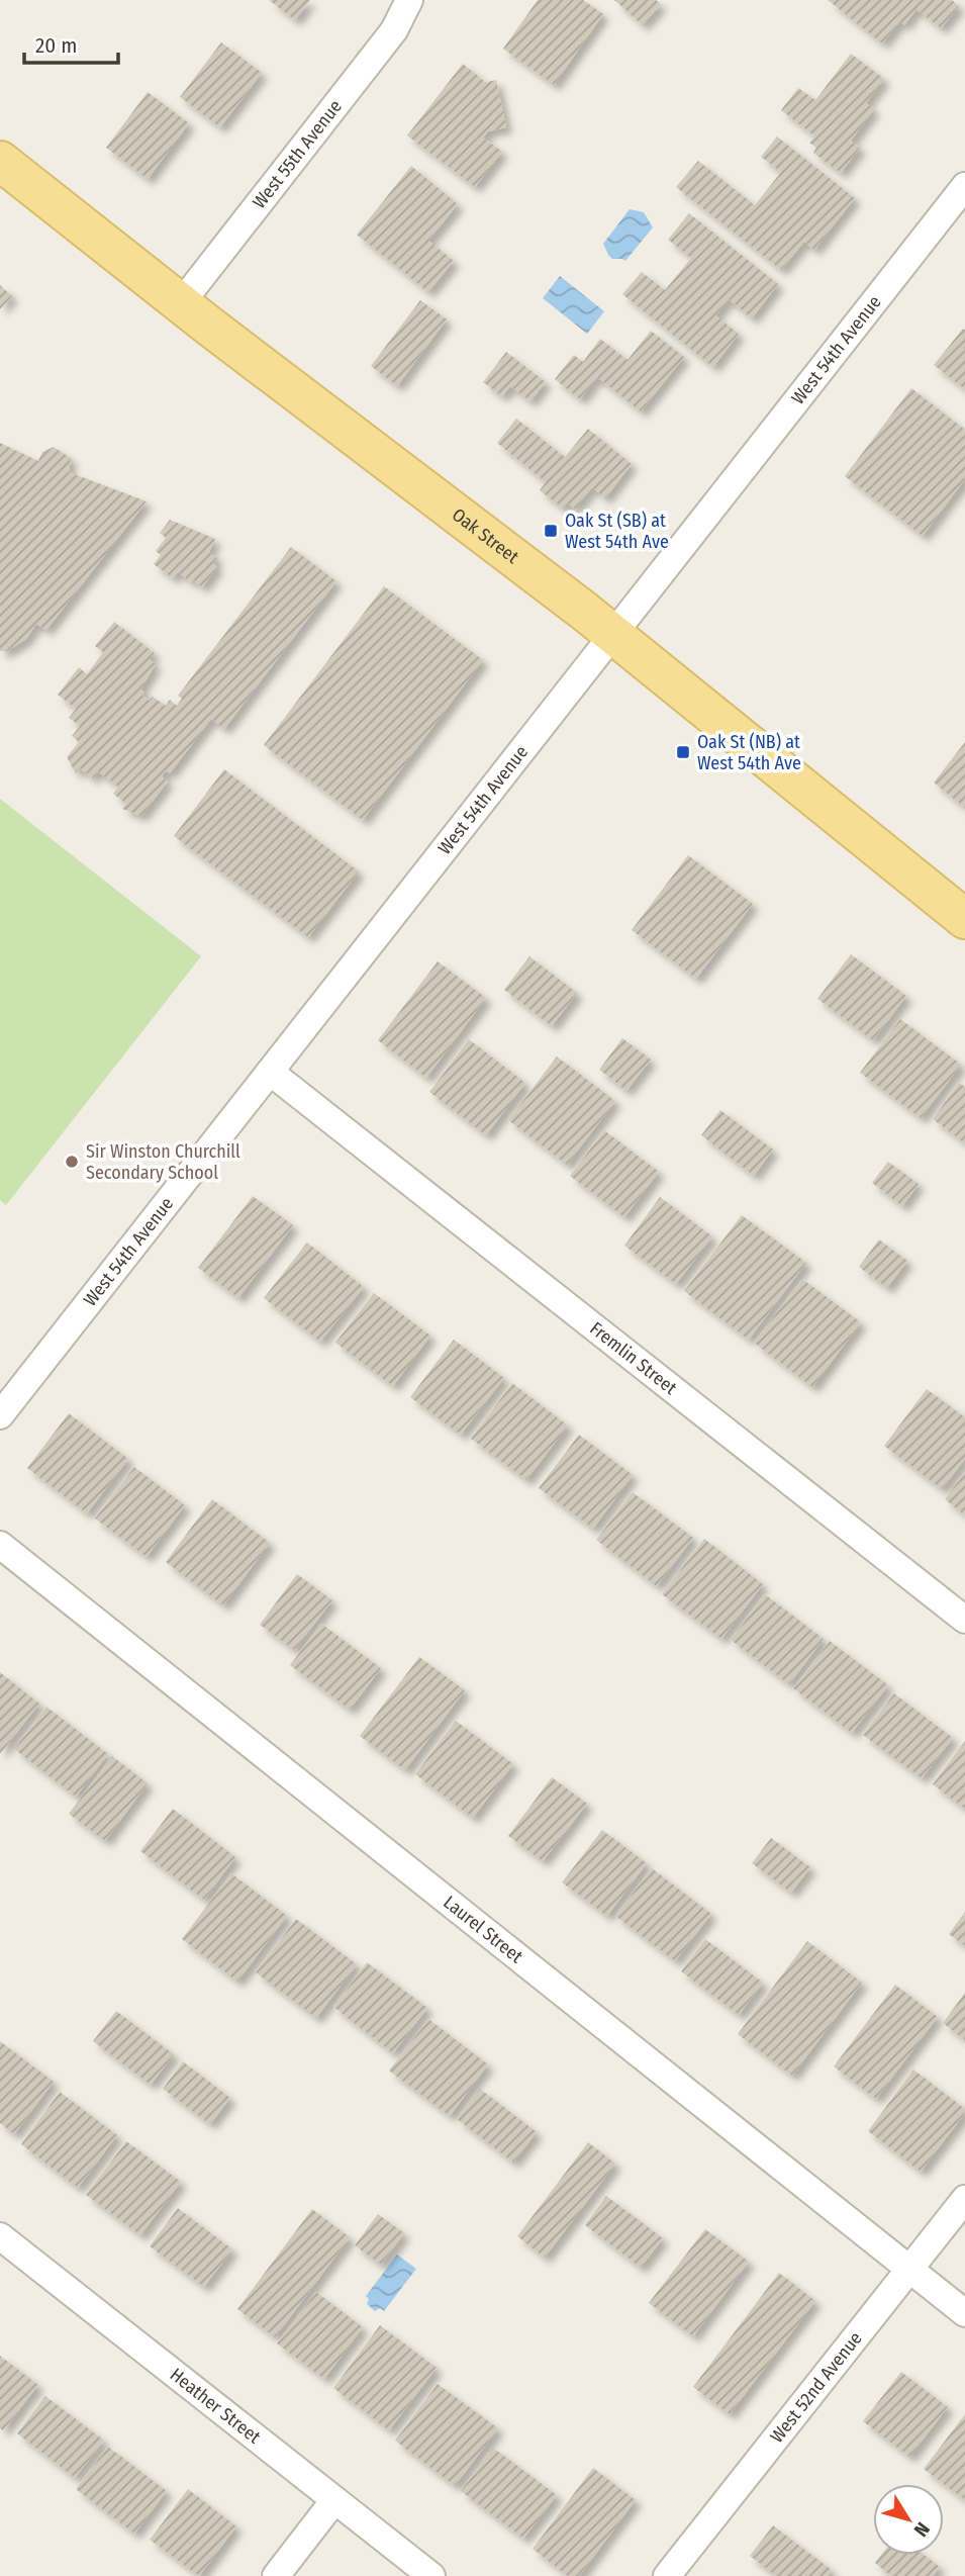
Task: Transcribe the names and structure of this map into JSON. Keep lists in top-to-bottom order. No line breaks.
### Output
{"streets":{"main road":["Oak Street"],"street":["West 55th Avenue","West 54th Avenue","Fremlin Street","Laurel Street","West 52nd Avenue","Heather Street"]},"crossings":[["West 55th Avenue","Oak Street"],["West 54th Avenue","Oak Street"],["West 54th Avenue","Fremlin Street"],["Laurel Street","West 52nd Avenue"]],"places":{"transit":["Oak St (SB) at West 54th Ave","Oak St (NB) at West 54th Ave"],"other":["Sir Winston Churchill Secondary School"]},"scale_bar":"20 m","north":"bottom right"}
